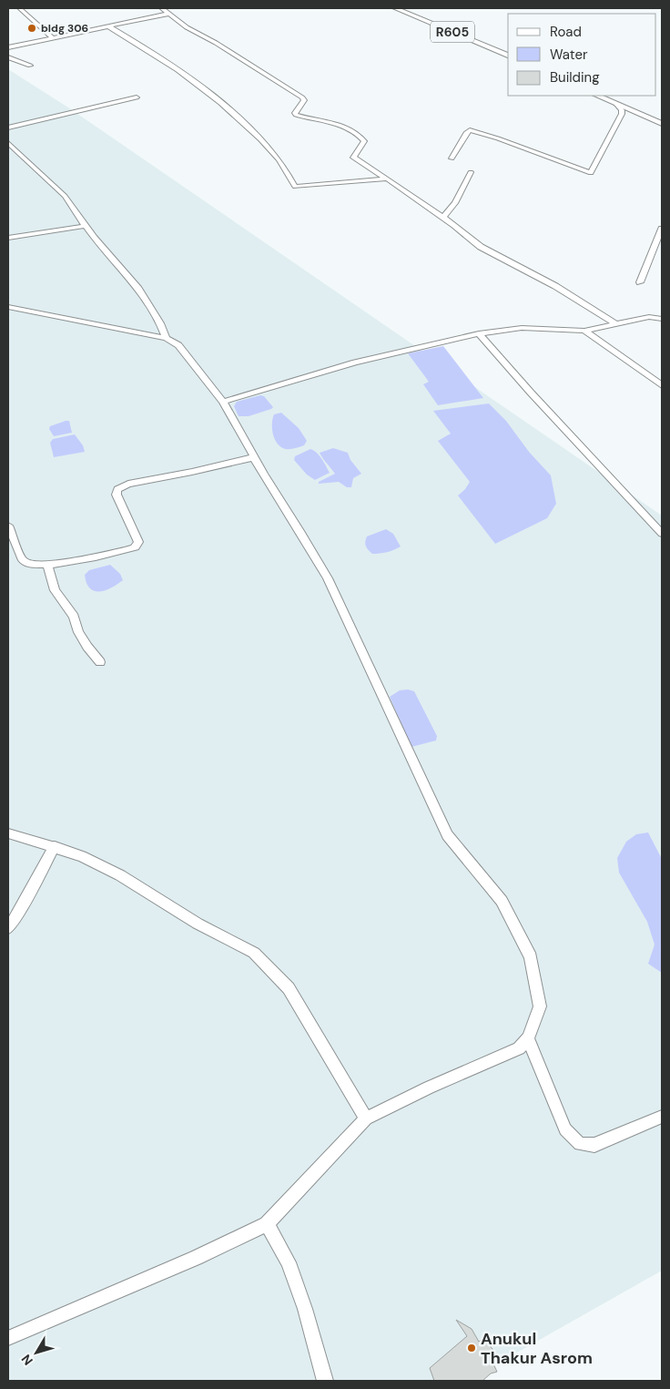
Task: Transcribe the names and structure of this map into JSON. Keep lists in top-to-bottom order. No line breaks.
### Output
{"streets":{"main road":["R605"]},"places":["bldg 306","Anukul Thakur Asrom"],"legend":["Road","Water","Building"],"north":"bottom left"}
